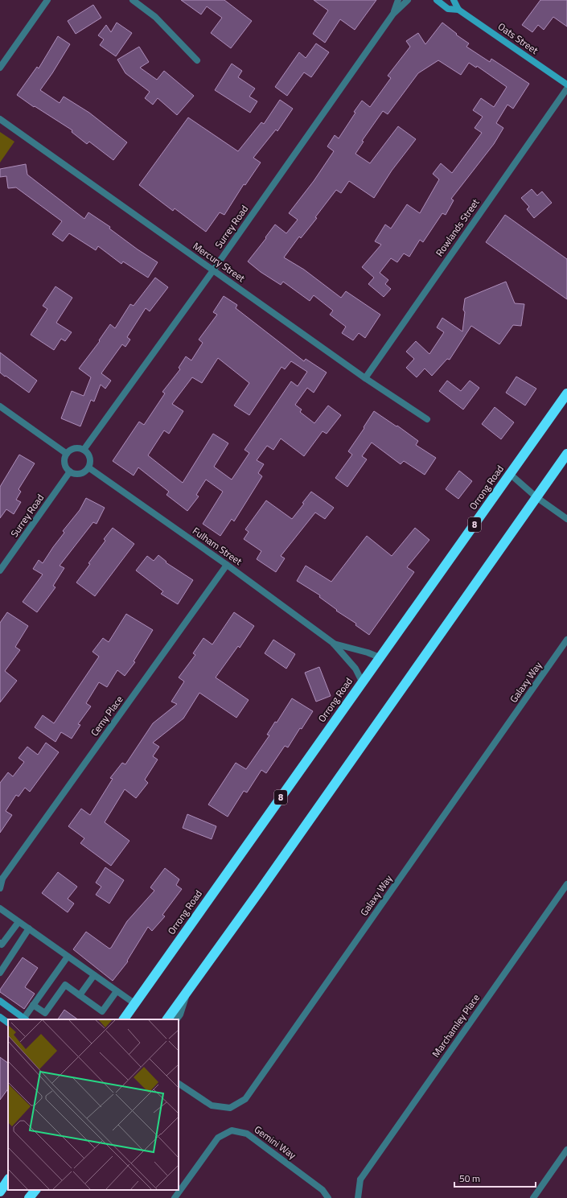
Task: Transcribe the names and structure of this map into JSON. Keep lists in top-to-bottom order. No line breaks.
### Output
{"streets":{"highway":["Orrong Road","8"],"street":["Oats Street","Surrey Road","Rowlands Street","Mercury Street","Fulham Street","Galaxy Way","Cemy Place","Marchamley Place","Gemini Way"]},"crossings":[["Surrey Road","Mercury Street"],["Surrey Road","Fulham Street"],["Rowlands Street","Mercury Street"],["Orrong Road","Fulham Street"],["Fulham Street","Cemy Place"]],"scale_bar":"50 m"}
